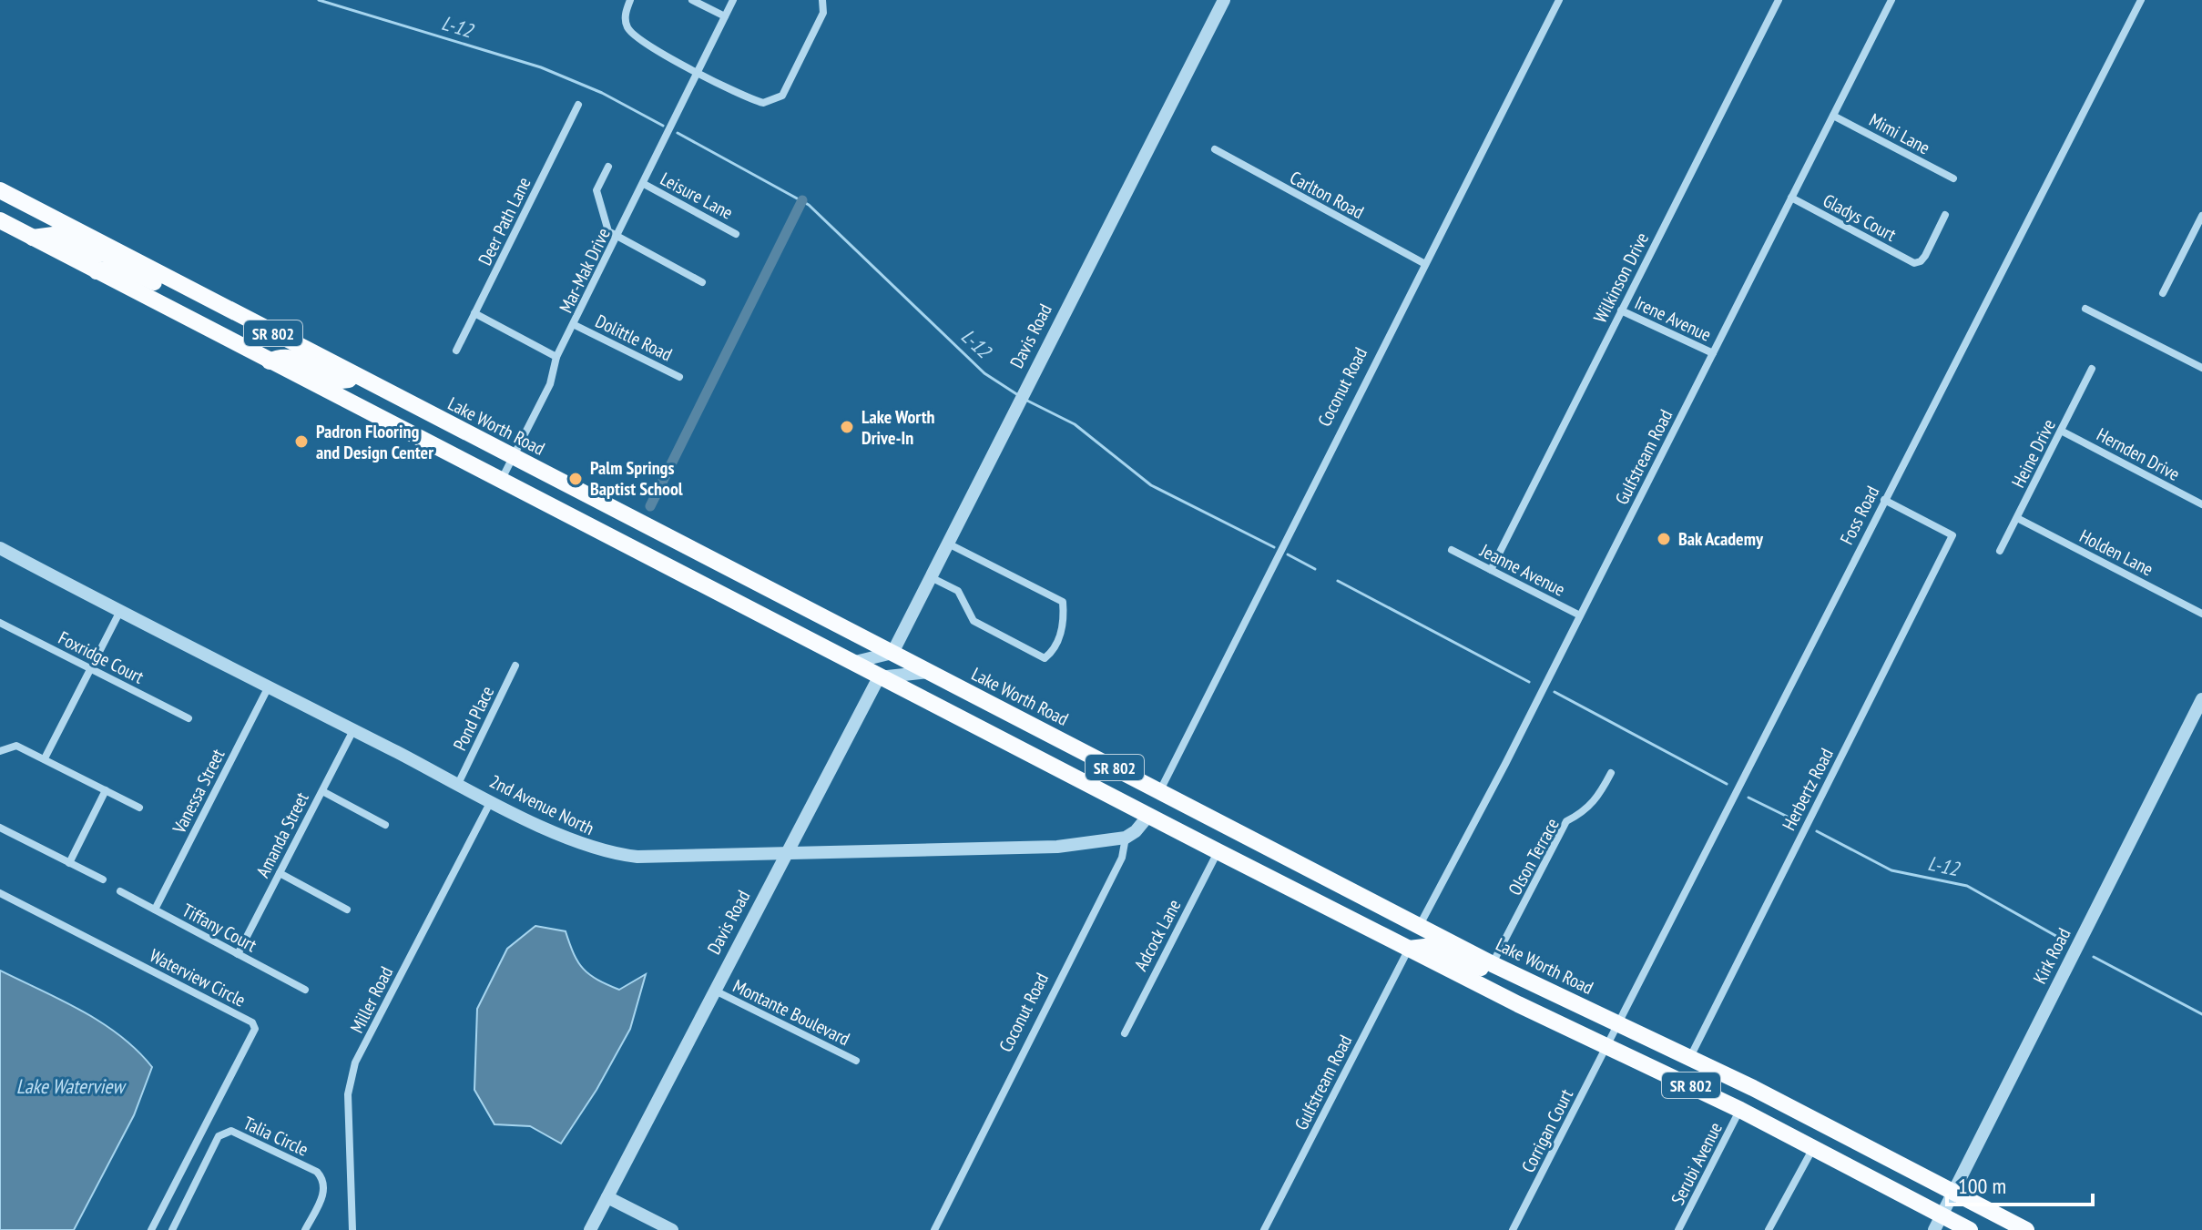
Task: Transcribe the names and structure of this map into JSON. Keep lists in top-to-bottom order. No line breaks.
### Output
{"streets":{"main road":["SR 802","Lake Worth Road"],"street":["Mimi Lane","Carlton Road","Leisure Lane","Gladys Court","Deer Path Lane","Mar-Mak Drive","Wilkinson Drive","Irene Avenue","Davis Road","Dolittle Road","Coconut Road","Heine Drive","Hernden Drive","Gulfstream Road","Foss Road","Holden Lane","Jeanne Avenue","Foxridge Court","Pond Place","Herbertz Road","Vanessa Street","2nd Avenue North","Amanda Street","Olson Terrace","Tiffany Court","Adcock Lane","Kirk Road","Waterview Circle","Miller Road","Montante Boulevard","Corrigan Court","Talia Circle","Serubi Avenue"]},"crossings":[["Mimi Lane","Gulfstream Road"],["Carlton Road","Coconut Road"],["Leisure Lane","Mar-Mak Drive"],["Gladys Court","Gulfstream Road"],["Mar-Mak Drive","SR 802"],["Mar-Mak Drive","Dolittle Road"],["Mar-Mak Drive","Lake Worth Road"],["Wilkinson Drive","Irene Avenue"],["Wilkinson Drive","Jeanne Avenue"],["Irene Avenue","Gulfstream Road"],["SR 802","Davis Road"],["SR 802","Coconut Road"],["SR 802","Gulfstream Road"],["SR 802","Foss Road"],["SR 802","Adcock Lane"],["SR 802","Kirk Road"],["SR 802","Corrigan Court"],["SR 802","Serubi Avenue"],["Davis Road","Lake Worth Road"],["Davis Road","2nd Avenue North"],["Davis Road","Montante Boulevard"],["Coconut Road","Lake Worth Road"],["Coconut Road","2nd Avenue North"],["Lake Worth Road","Gulfstream Road"],["Lake Worth Road","Foss Road"],["Lake Worth Road","Herbertz Road"],["Lake Worth Road","Olson Terrace"],["Lake Worth Road","Kirk Road"],["Heine Drive","Hernden Drive"],["Heine Drive","Holden Lane"],["Gulfstream Road","Jeanne Avenue"],["Foss Road","Herbertz Road"],["Foss Road","Corrigan Court"],["Pond Place","2nd Avenue North"],["Vanessa Street","2nd Avenue North"],["Vanessa Street","Tiffany Court"],["2nd Avenue North","Amanda Street"],["2nd Avenue North","Miller Road"],["Amanda Street","Tiffany Court"]],"water":["L-12","Lake Waterview"],"places":["Lake Worth Drive-In","Padron Flooring and Design Center","Palm Springs Baptist School","Bak Academy"],"scale_bar":"100 m"}
